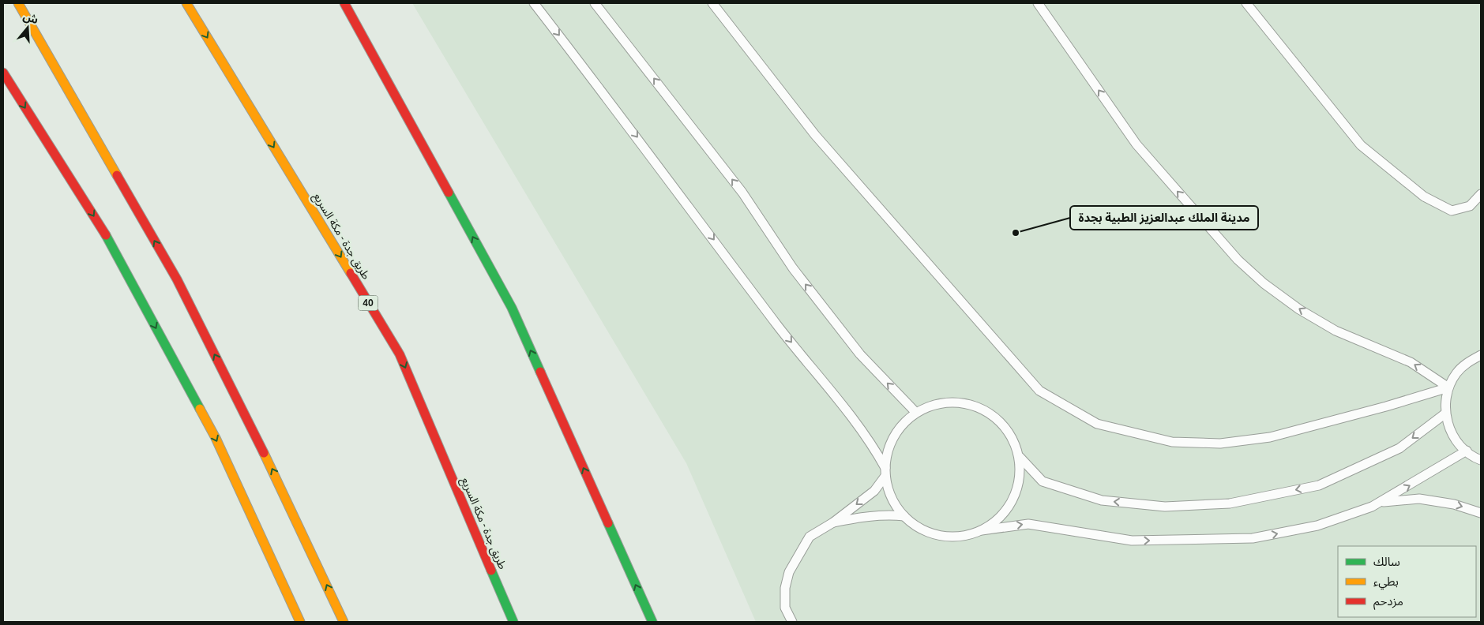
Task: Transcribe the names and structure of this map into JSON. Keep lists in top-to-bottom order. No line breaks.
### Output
{"streets":{"main road":["طريق جدة - مكة السريع","40"]},"one_way":["طريق جدة - مكة السريع"],"places":["مدينة الملك عبدالعزيز الطبية بجدة"],"legend":["سالك","بطيء","مزدحم"],"north":"top"}
